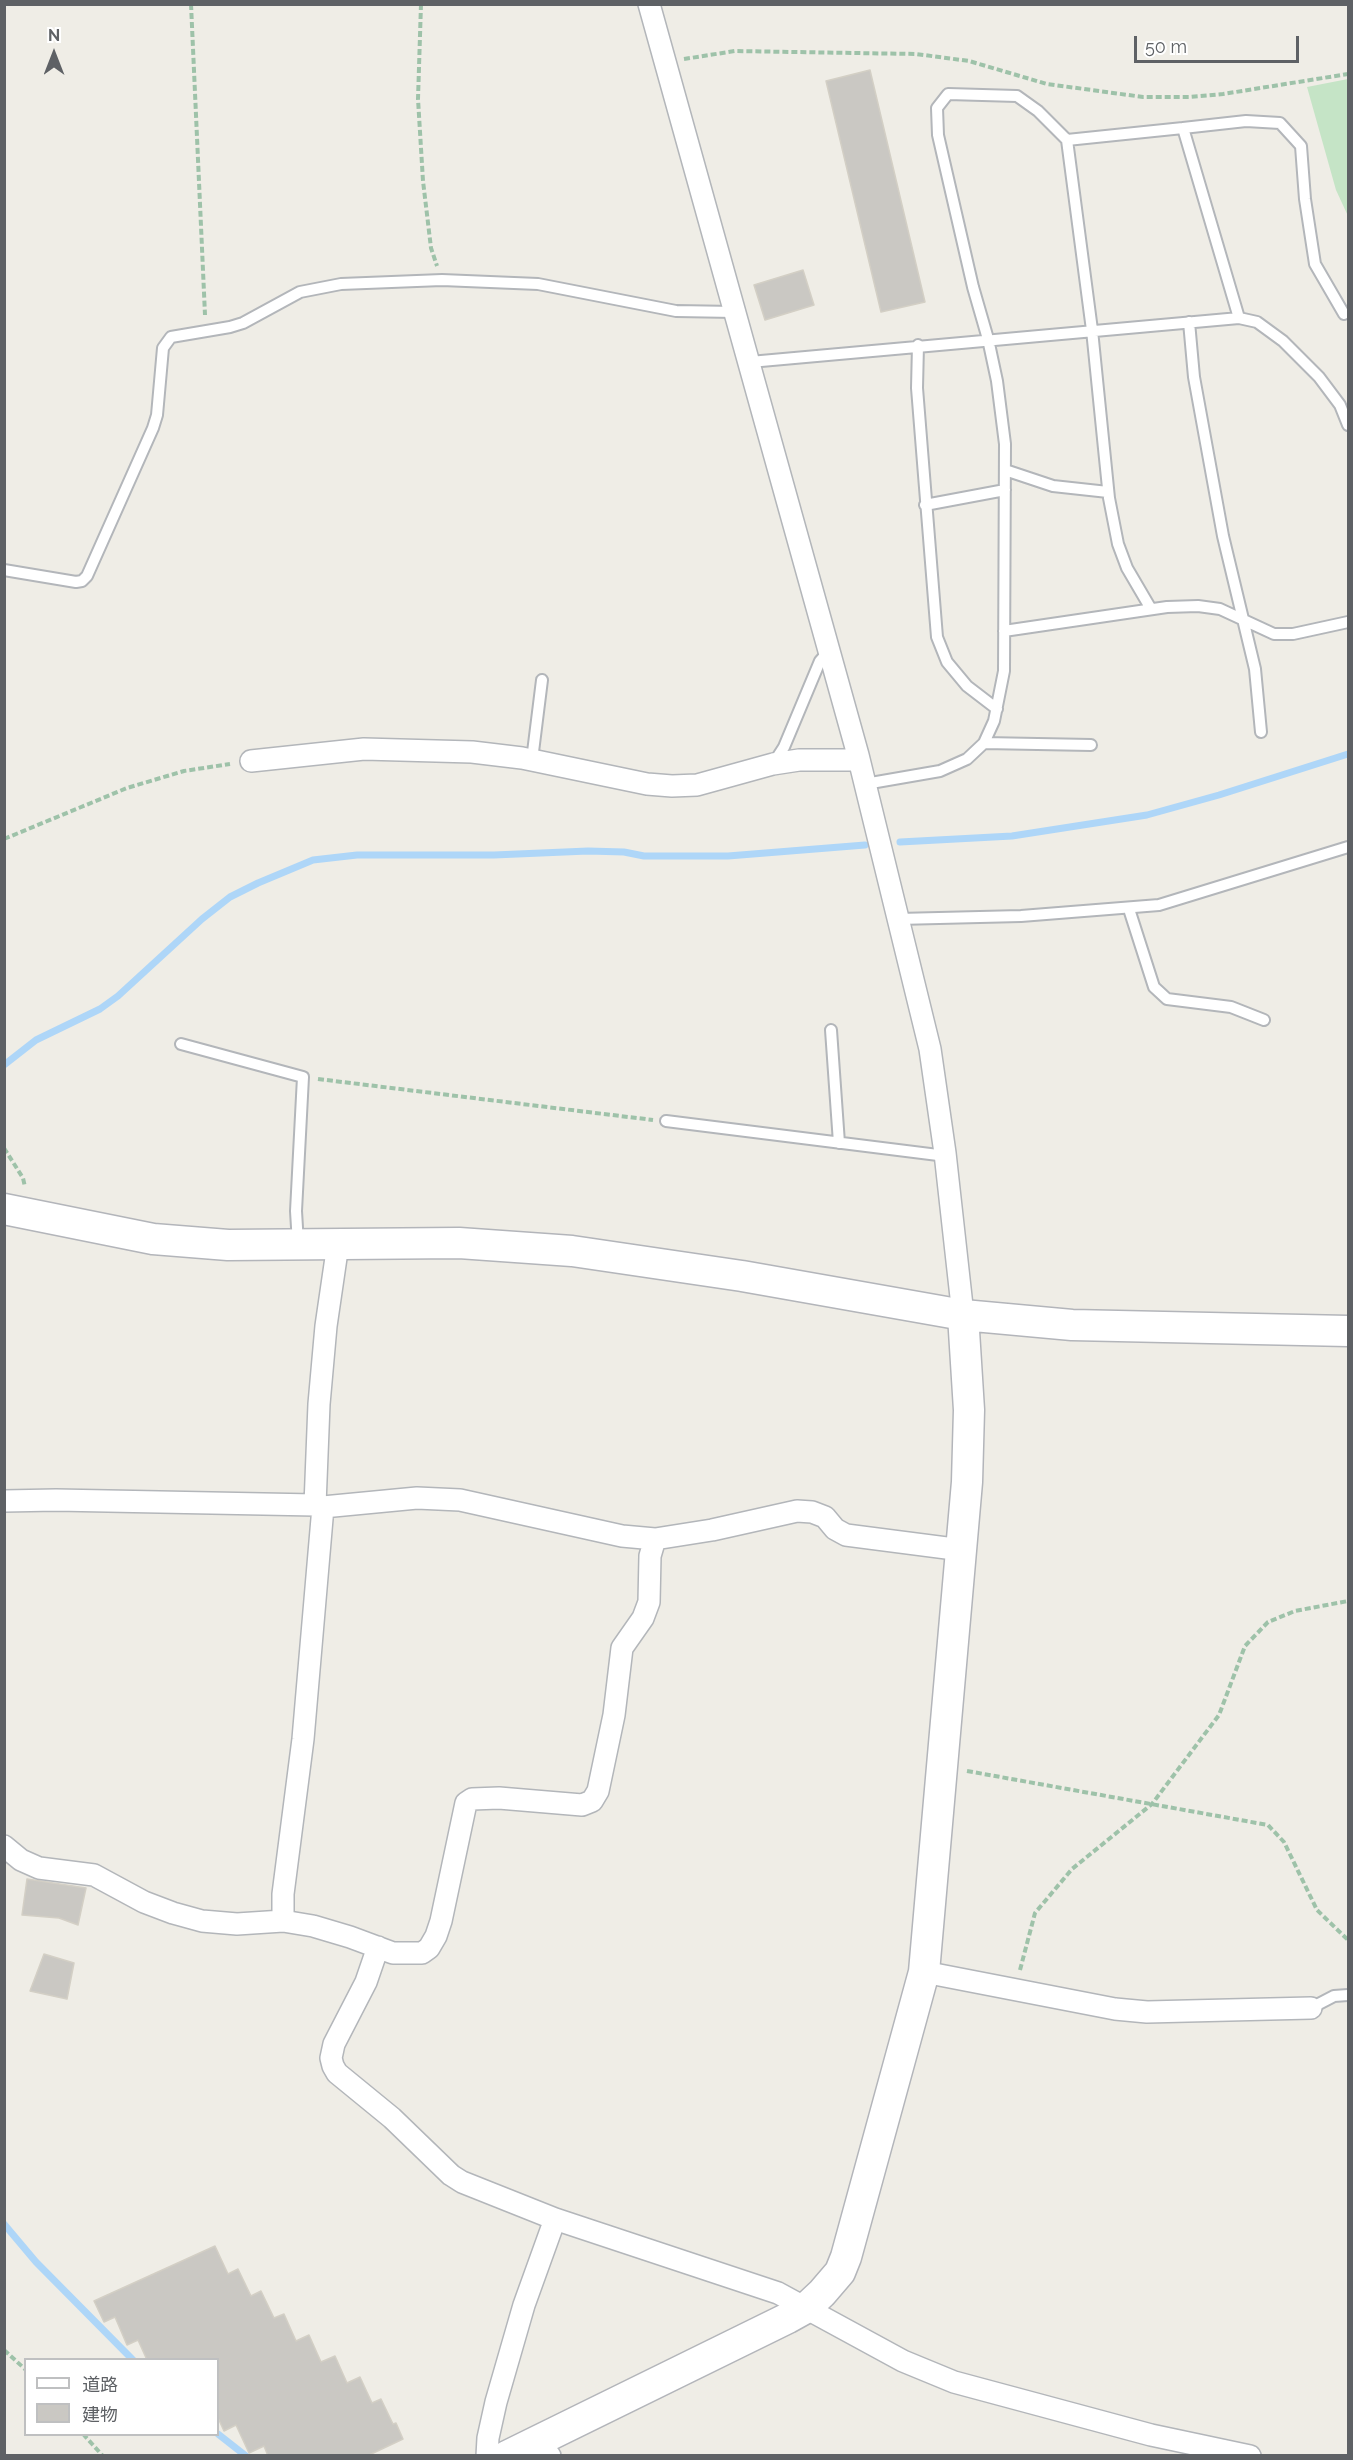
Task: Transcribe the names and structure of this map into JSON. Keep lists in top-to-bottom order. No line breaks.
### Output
{"legend":["道路","建物"],"scale_bar":"50 m","north":"top"}
